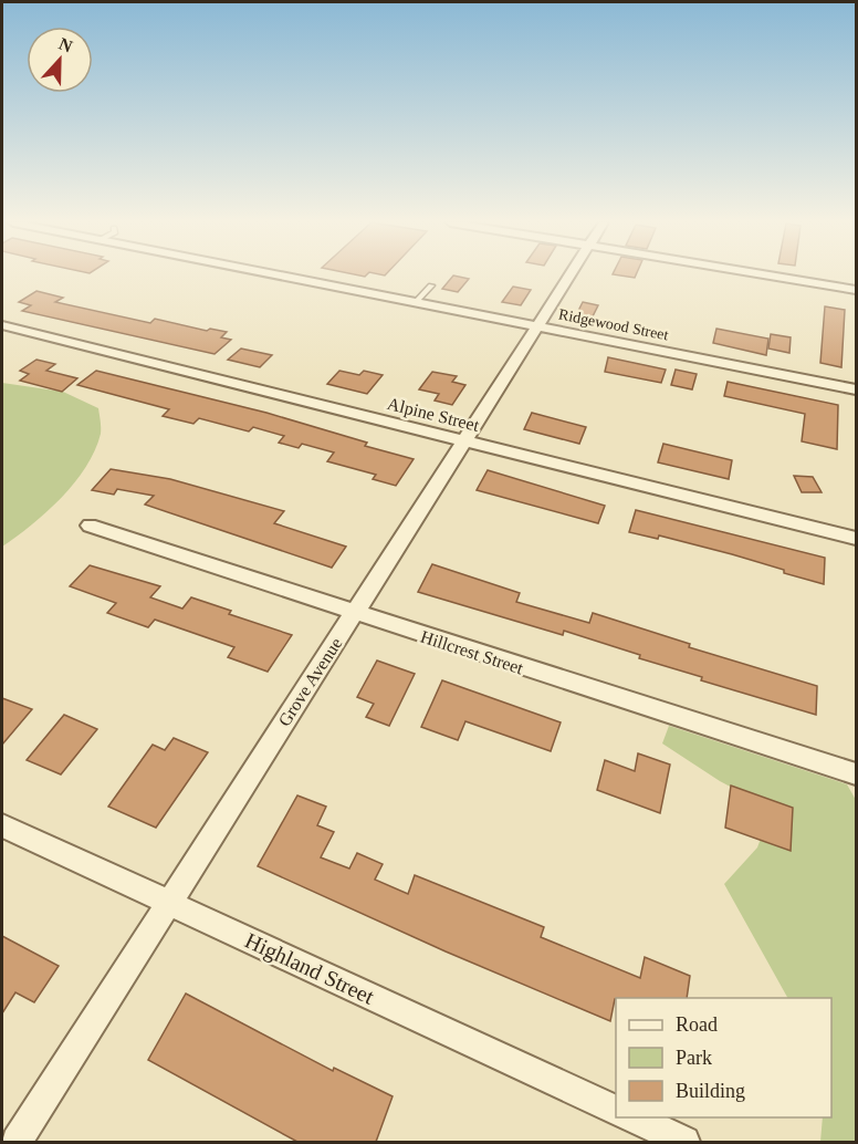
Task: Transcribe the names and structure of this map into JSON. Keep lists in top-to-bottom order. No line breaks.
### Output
{"streets":{"street":["Ridgewood Street","Alpine Street","Hillcrest Street","Grove Avenue","Highland Street"]},"crossings":[["Ridgewood Street","Grove Avenue"],["Alpine Street","Grove Avenue"],["Hillcrest Street","Grove Avenue"],["Grove Avenue","Highland Street"]],"legend":["Road","Park","Building"],"north":"top"}
